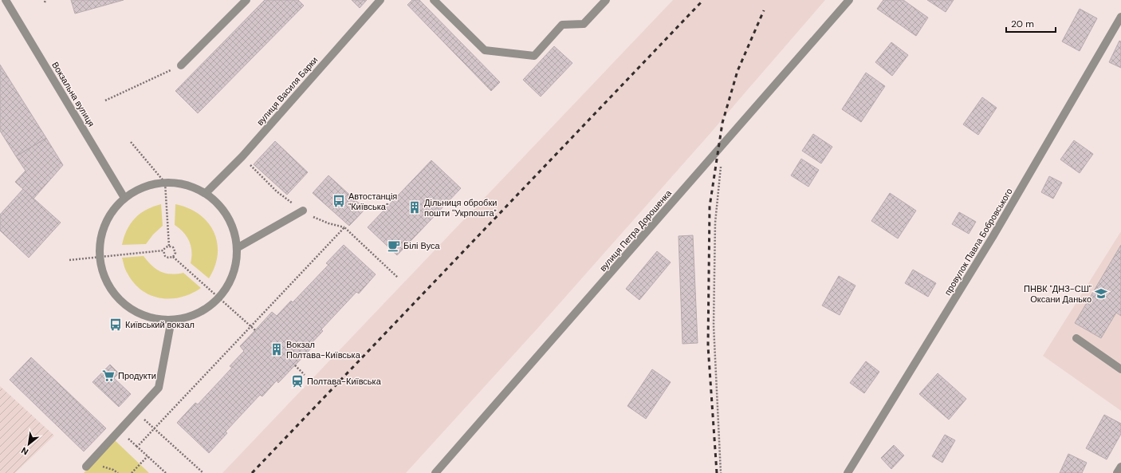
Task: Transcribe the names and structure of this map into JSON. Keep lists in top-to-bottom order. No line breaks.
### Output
{"streets":{"street":["вулиця Василя Барки","Вокзальна вулиця","вулиця Петра Дорошенка","провулок Павла Бобровського"]},"places":{"bus stop":["Автостанція \"Київська\"","Київський вокзал"],"building":["Дільниця обробки пошти \"Укрпошта\"","Вокзал Полтава-Київська"],"cafe":["Білі Вуса"],"school or university":["ПНВК \"ДНЗ-СШ\" Оксани Данько"],"supermarket":["Продукти"],"station":["Полтава-Київська"]},"scale_bar":"20 m","north":"bottom left"}
